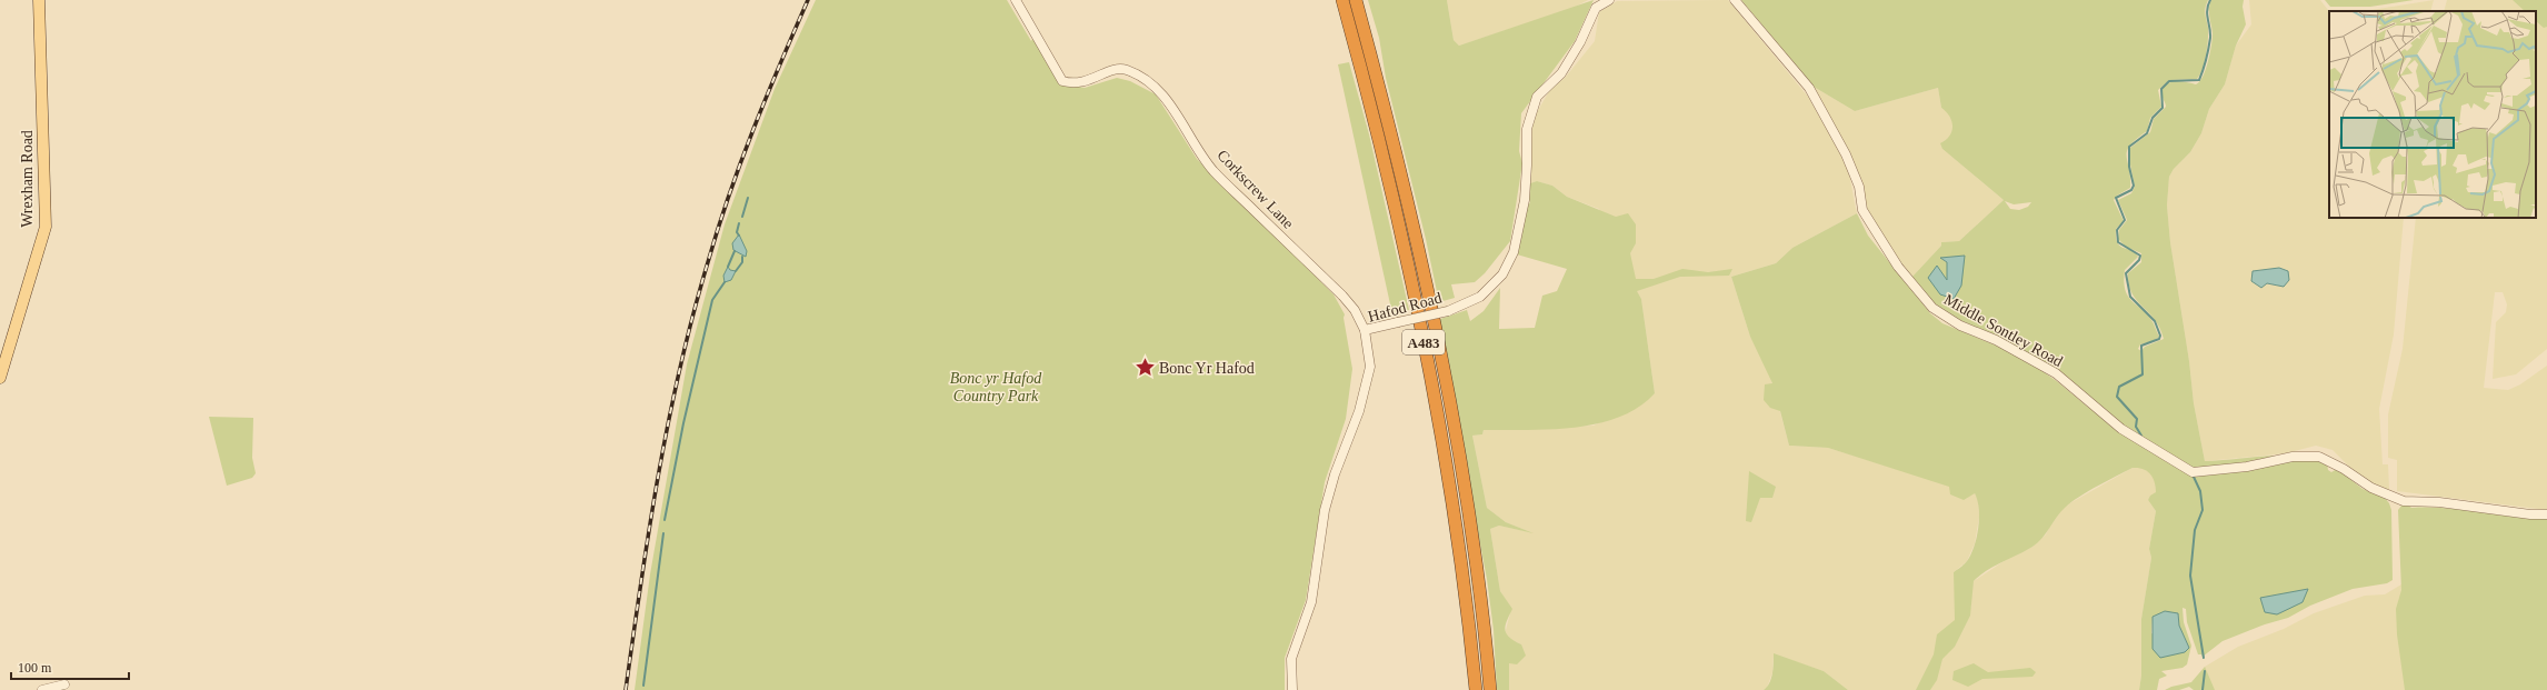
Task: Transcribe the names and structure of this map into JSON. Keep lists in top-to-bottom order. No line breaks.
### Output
{"streets":{"highway":["A483"],"main road":["Wrexham Road"],"street":["Corkscrew Lane","Hafod Road","Middle Sontley Road"]},"crossings":[["Corkscrew Lane","Hafod Road"]],"parks":["Bonc yr Hafod Country Park"],"places":{"place":["Bonc Yr Hafod"]},"scale_bar":"100 m"}
